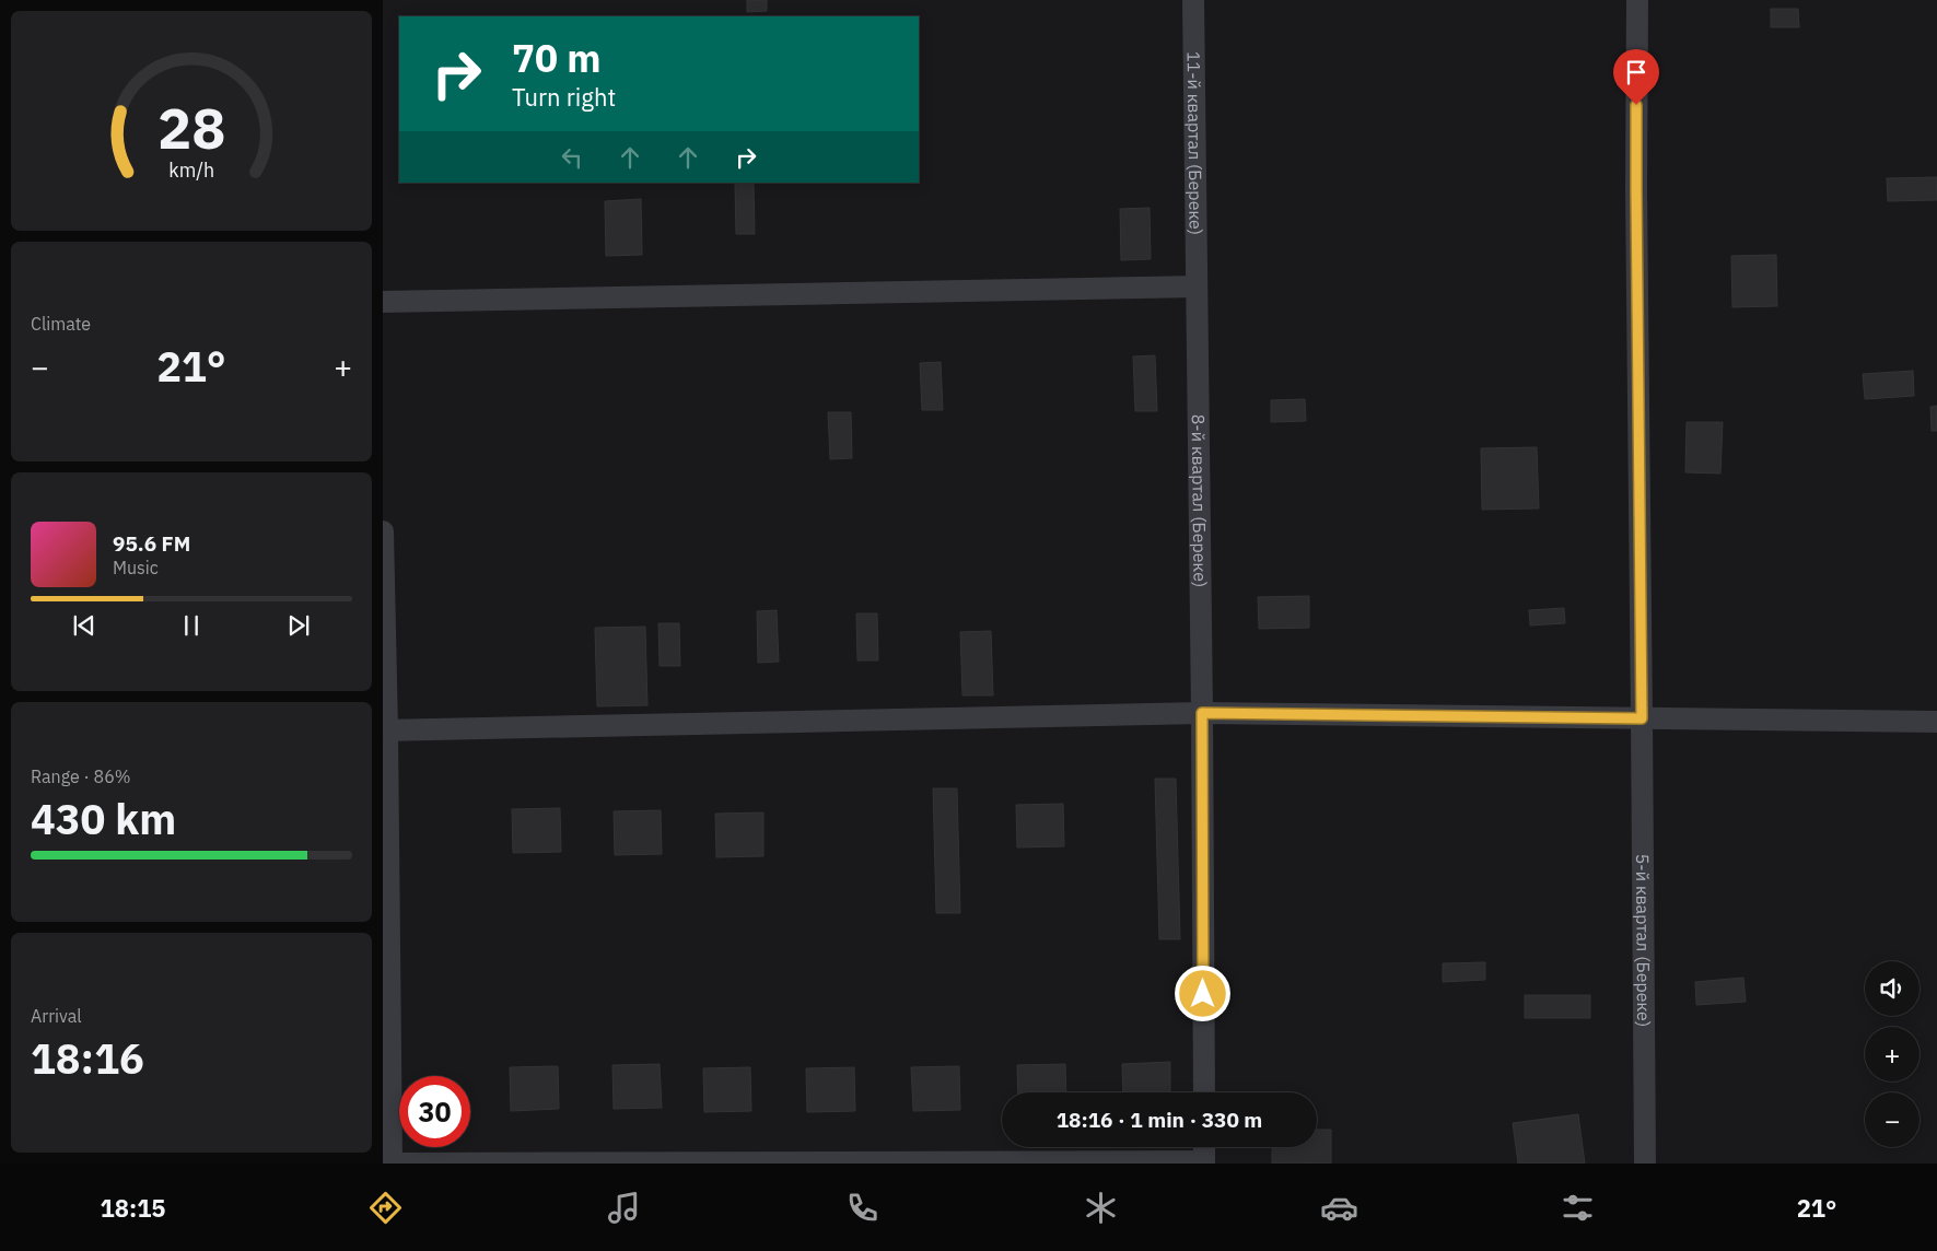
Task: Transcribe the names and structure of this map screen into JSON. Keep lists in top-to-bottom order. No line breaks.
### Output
{"streets":{"street":["11-й квартал (Береке)","8-й квартал (Береке)","5-й квартал (Береке)"]},"crossings":[["11-й квартал (Береке)","8-й квартал (Береке)"]],"page":{"turn":["70 m","Turn right"],"tile":["Climate",["Range · 86%","430 km"],["Arrival","18:16"]],"heat":["−","21°","+"],"song":["95.6 FM","Music"],"map_buttons":["+","−"],"limit":"30","trip":"18:16 · 1 min · 330 m","tabs":["18:15","21°"],"gauge":["28","km/h"]}}
